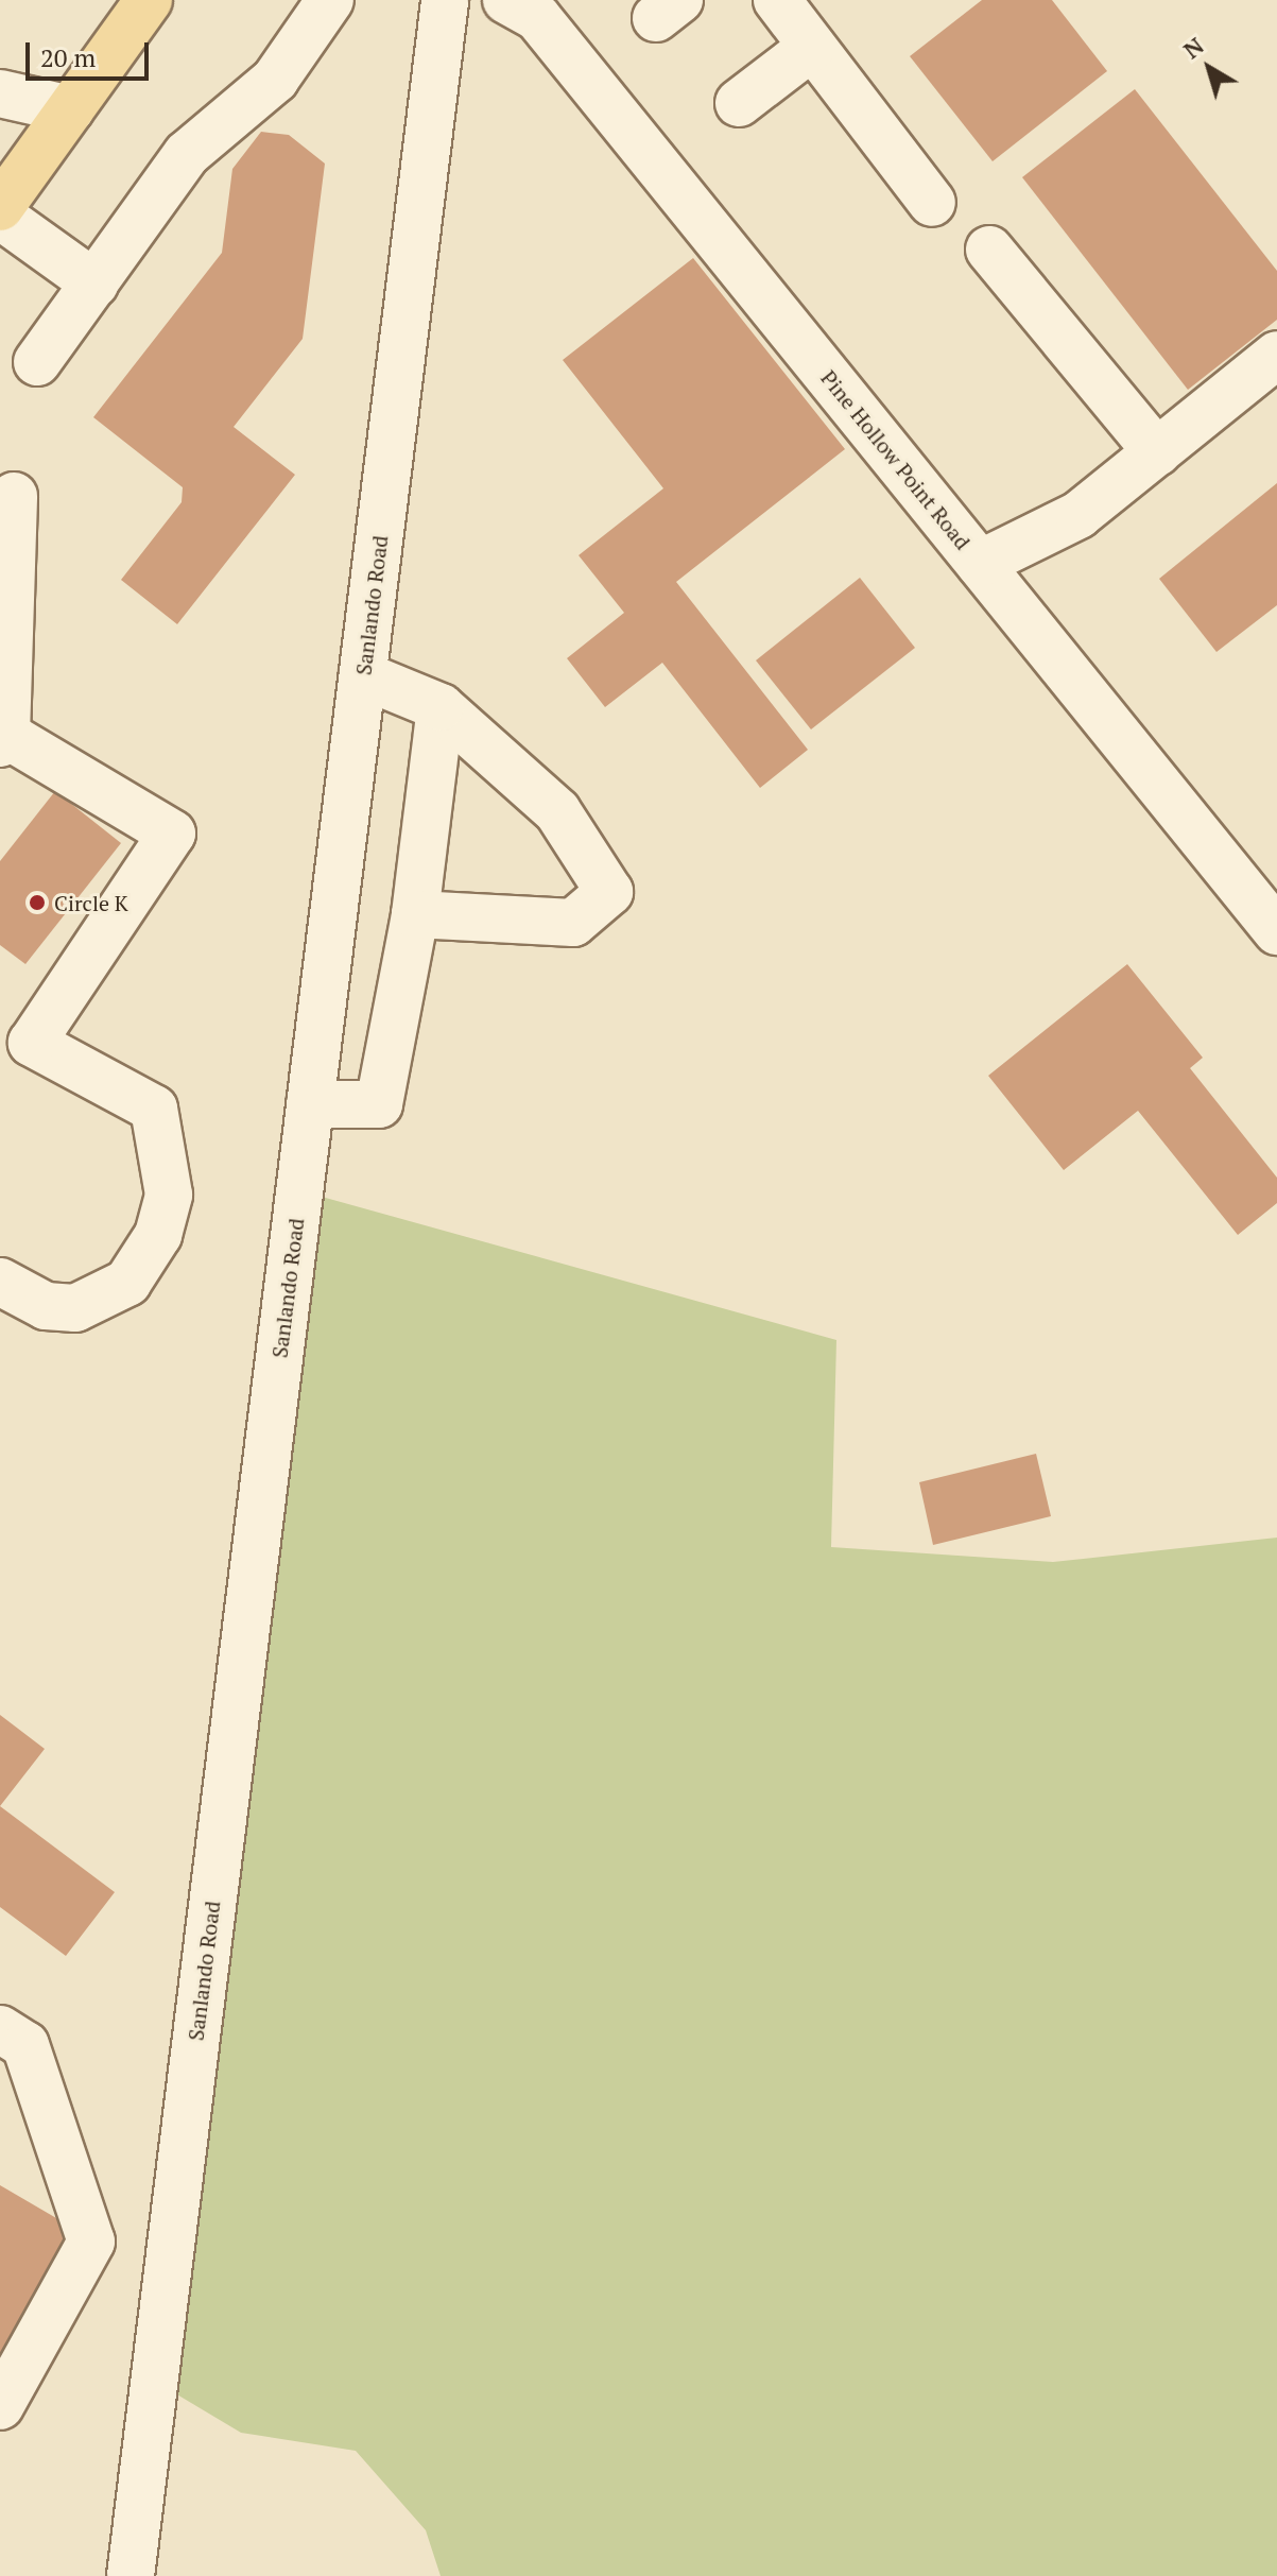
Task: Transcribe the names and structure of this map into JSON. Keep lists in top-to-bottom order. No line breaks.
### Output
{"streets":{"street":["Pine Hollow Point Road","Sanlando Road"]},"places":["Circle K"],"scale_bar":"20 m","north":"top left"}
